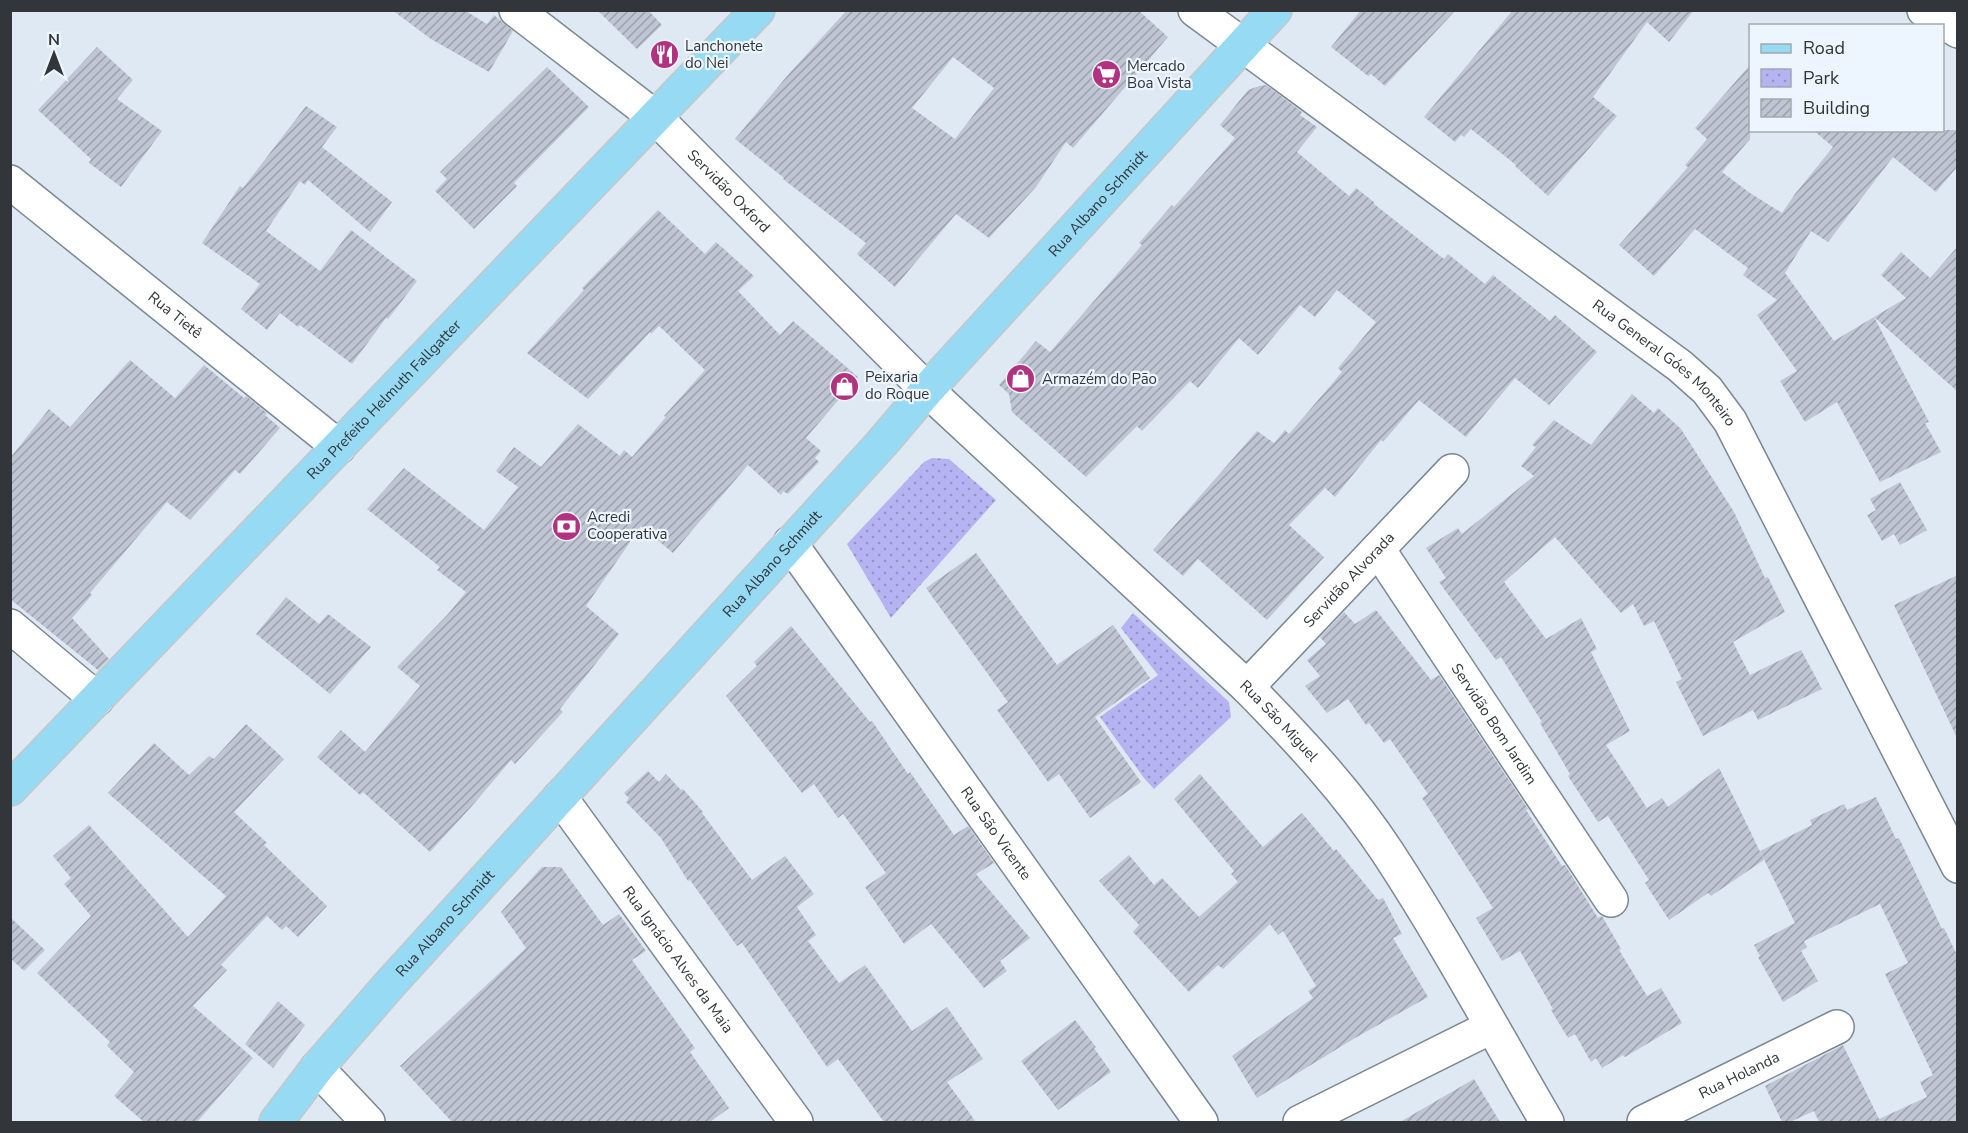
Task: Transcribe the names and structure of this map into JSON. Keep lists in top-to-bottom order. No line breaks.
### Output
{"streets":{"main road":["Rua Albano Schmidt","Rua Prefeito Helmuth Fallgatter"],"street":["Servidão Oxford","Rua Tietê","Rua General Góes Monteiro","Servidão Alvorada","Rua São Miguel","Servidão Bom Jardim","Rua São Vicente","Rua Ignácio Alves da Maia","Rua Holanda"]},"crossings":[["Servidão Oxford","Rua Albano Schmidt"],["Servidão Oxford","Rua Prefeito Helmuth Fallgatter"],["Servidão Oxford","Rua São Miguel"],["Rua Albano Schmidt","Rua General Góes Monteiro"],["Rua Albano Schmidt","Rua São Miguel"],["Rua Albano Schmidt","Rua São Vicente"],["Rua Albano Schmidt","Rua Ignácio Alves da Maia"],["Rua Tietê","Rua Prefeito Helmuth Fallgatter"],["Servidão Alvorada","Rua São Miguel"],["Servidão Alvorada","Servidão Bom Jardim"]],"places":{"restaurant":["Lanchonete do Nei"],"supermarket":["Mercado Boa Vista"],"shop":["Armazém do Pão","Peixaria do Roque"],"bank":["Acredi Cooperativa"]},"legend":["Road","Park","Building"],"north":"top"}
